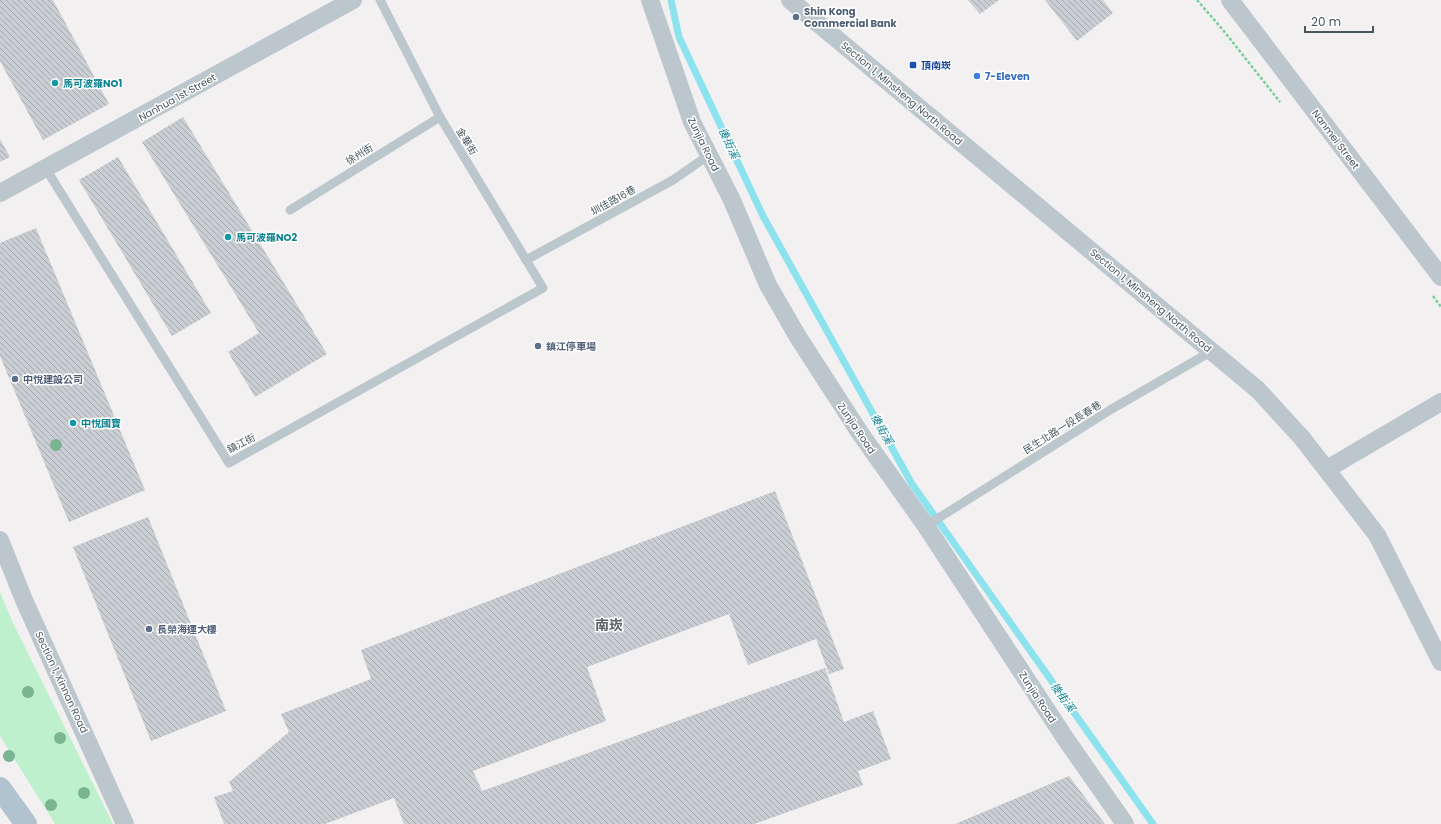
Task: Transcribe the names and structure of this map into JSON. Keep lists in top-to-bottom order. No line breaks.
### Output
{"streets":{"street":["Section 1, Minsheng North Road","Nanhua 1st Street","Nanmei Street","Zunjia Road","Section 1, Xinnan Road"],"lane":["金華街","徐州街","圳佳路16巷","民生北路一段長春巷","鎮江街"]},"crossings":[["Section 1, Minsheng North Road","民生北路一段長春巷"],["Nanhua 1st Street","鎮江街"],["金華街","徐州街"],["金華街","圳佳路16巷"],["金華街","鎮江街"],["Zunjia Road","圳佳路16巷"],["Zunjia Road","民生北路一段長春巷"]],"districts":["南崁"],"water":["後街溪"],"places":{"other":["Shin Kong Commercial Bank","7-Eleven","馬可波羅NO1","馬可波羅NO2","鎮江停車場","中悅建設公司","中悅國寶","長榮海運大樓"],"transit":["頂南崁"]},"scale_bar":"20 m"}
